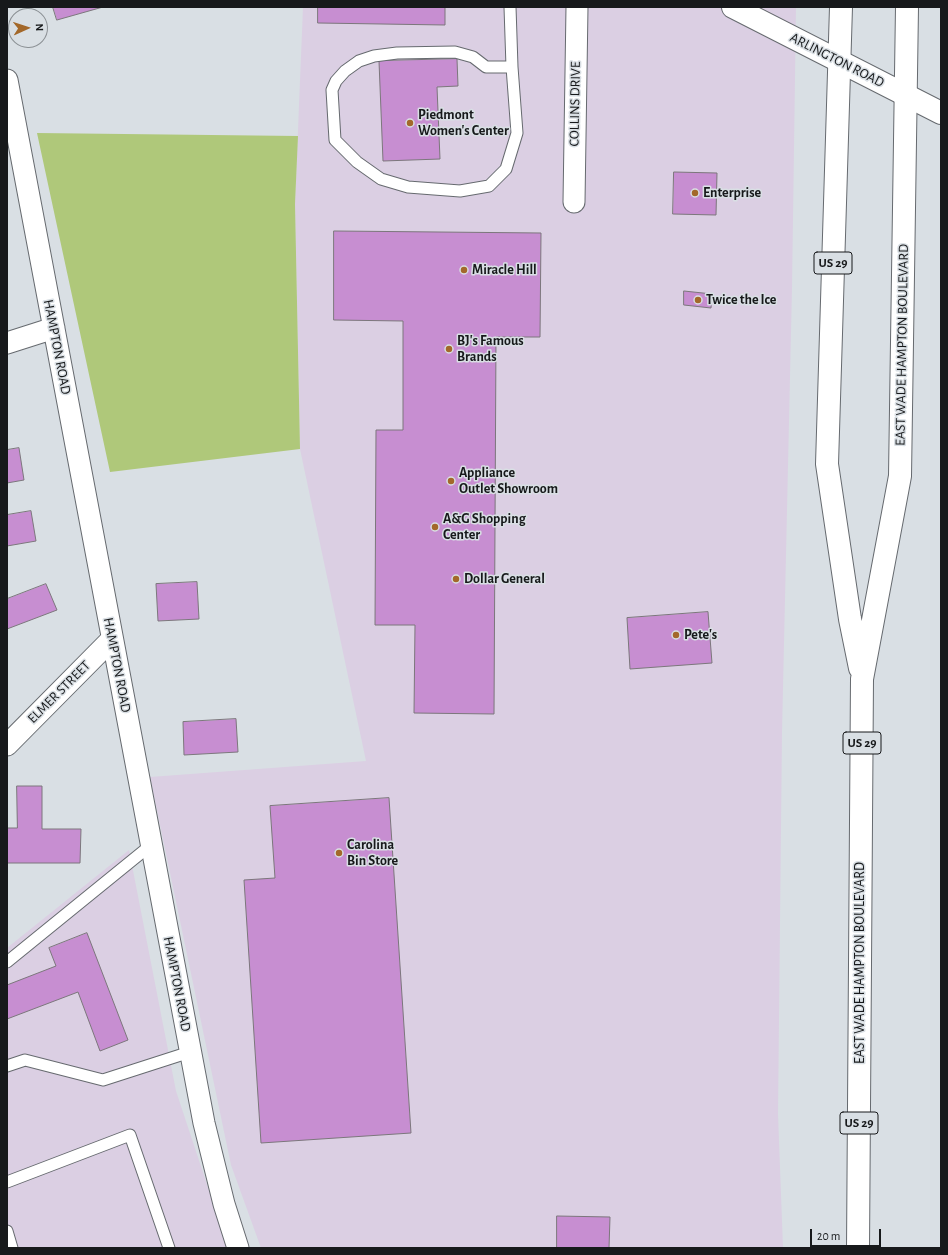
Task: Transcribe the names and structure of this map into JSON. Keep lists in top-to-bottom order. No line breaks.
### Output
{"streets":{"main road":["ARLINGTON ROAD","US 29","EAST WADE HAMPTON BOULEVARD"],"street":["COLLINS DRIVE","HAMPTON ROAD","ELMER STREET"]},"crossings":[["ARLINGTON ROAD","EAST WADE HAMPTON BOULEVARD"],["HAMPTON ROAD","ELMER STREET"]],"places":["Piedmont Women's Center","Enterprise","Miracle Hill","Twice the Ice","BJ's Famous Brands","Appliance Outlet Showroom","A&G Shopping Center","Dollar General","Pete's","Carolina Bin Store"],"scale_bar":"20 m","north":"right"}
